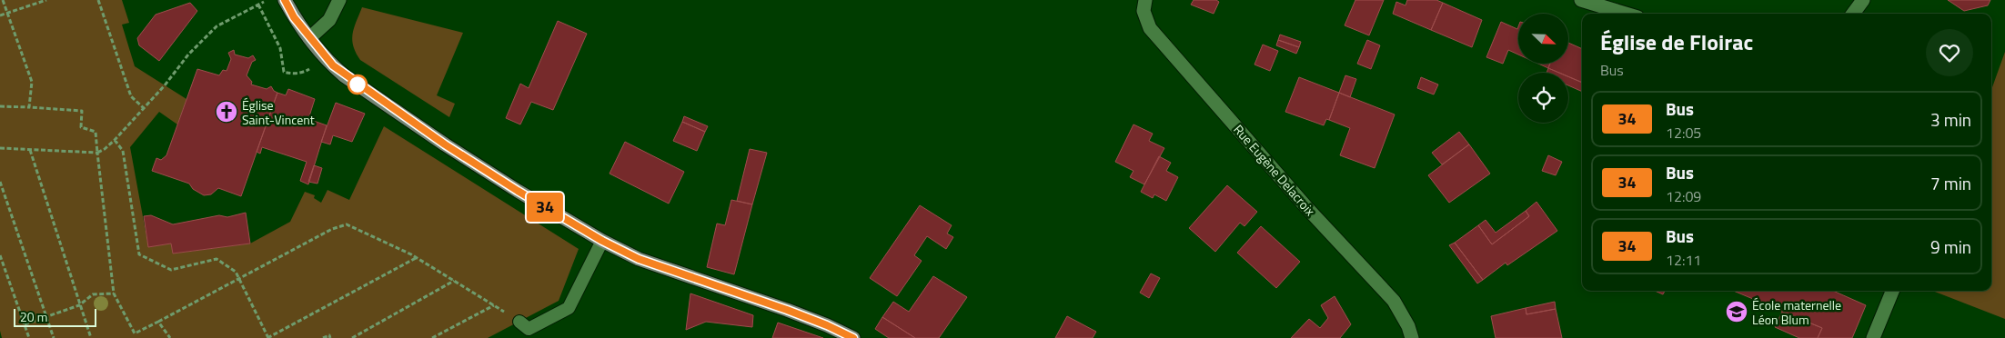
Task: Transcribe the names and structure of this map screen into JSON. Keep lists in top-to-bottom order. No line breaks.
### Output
{"streets":{"street":["Rue Eugène Delacroix"]},"places":{"church":["Église Saint-Vincent"],"school or university":["École maternelle Léon Blum"]},"lines":["bus line 34"],"scale_bar":"20 m","north":"bottom right","page":{"on_map":"34","heading":["Église de Floirac","Bus"],"list":[{"mark":"34","name":"Bus","note":"12:05","value":"3 min"},{"mark":"34","name":"Bus","note":"12:09","value":"7 min"},{"mark":"34","name":"Bus","note":"12:11","value":"9 min"}],"scale":"20 m"}}
